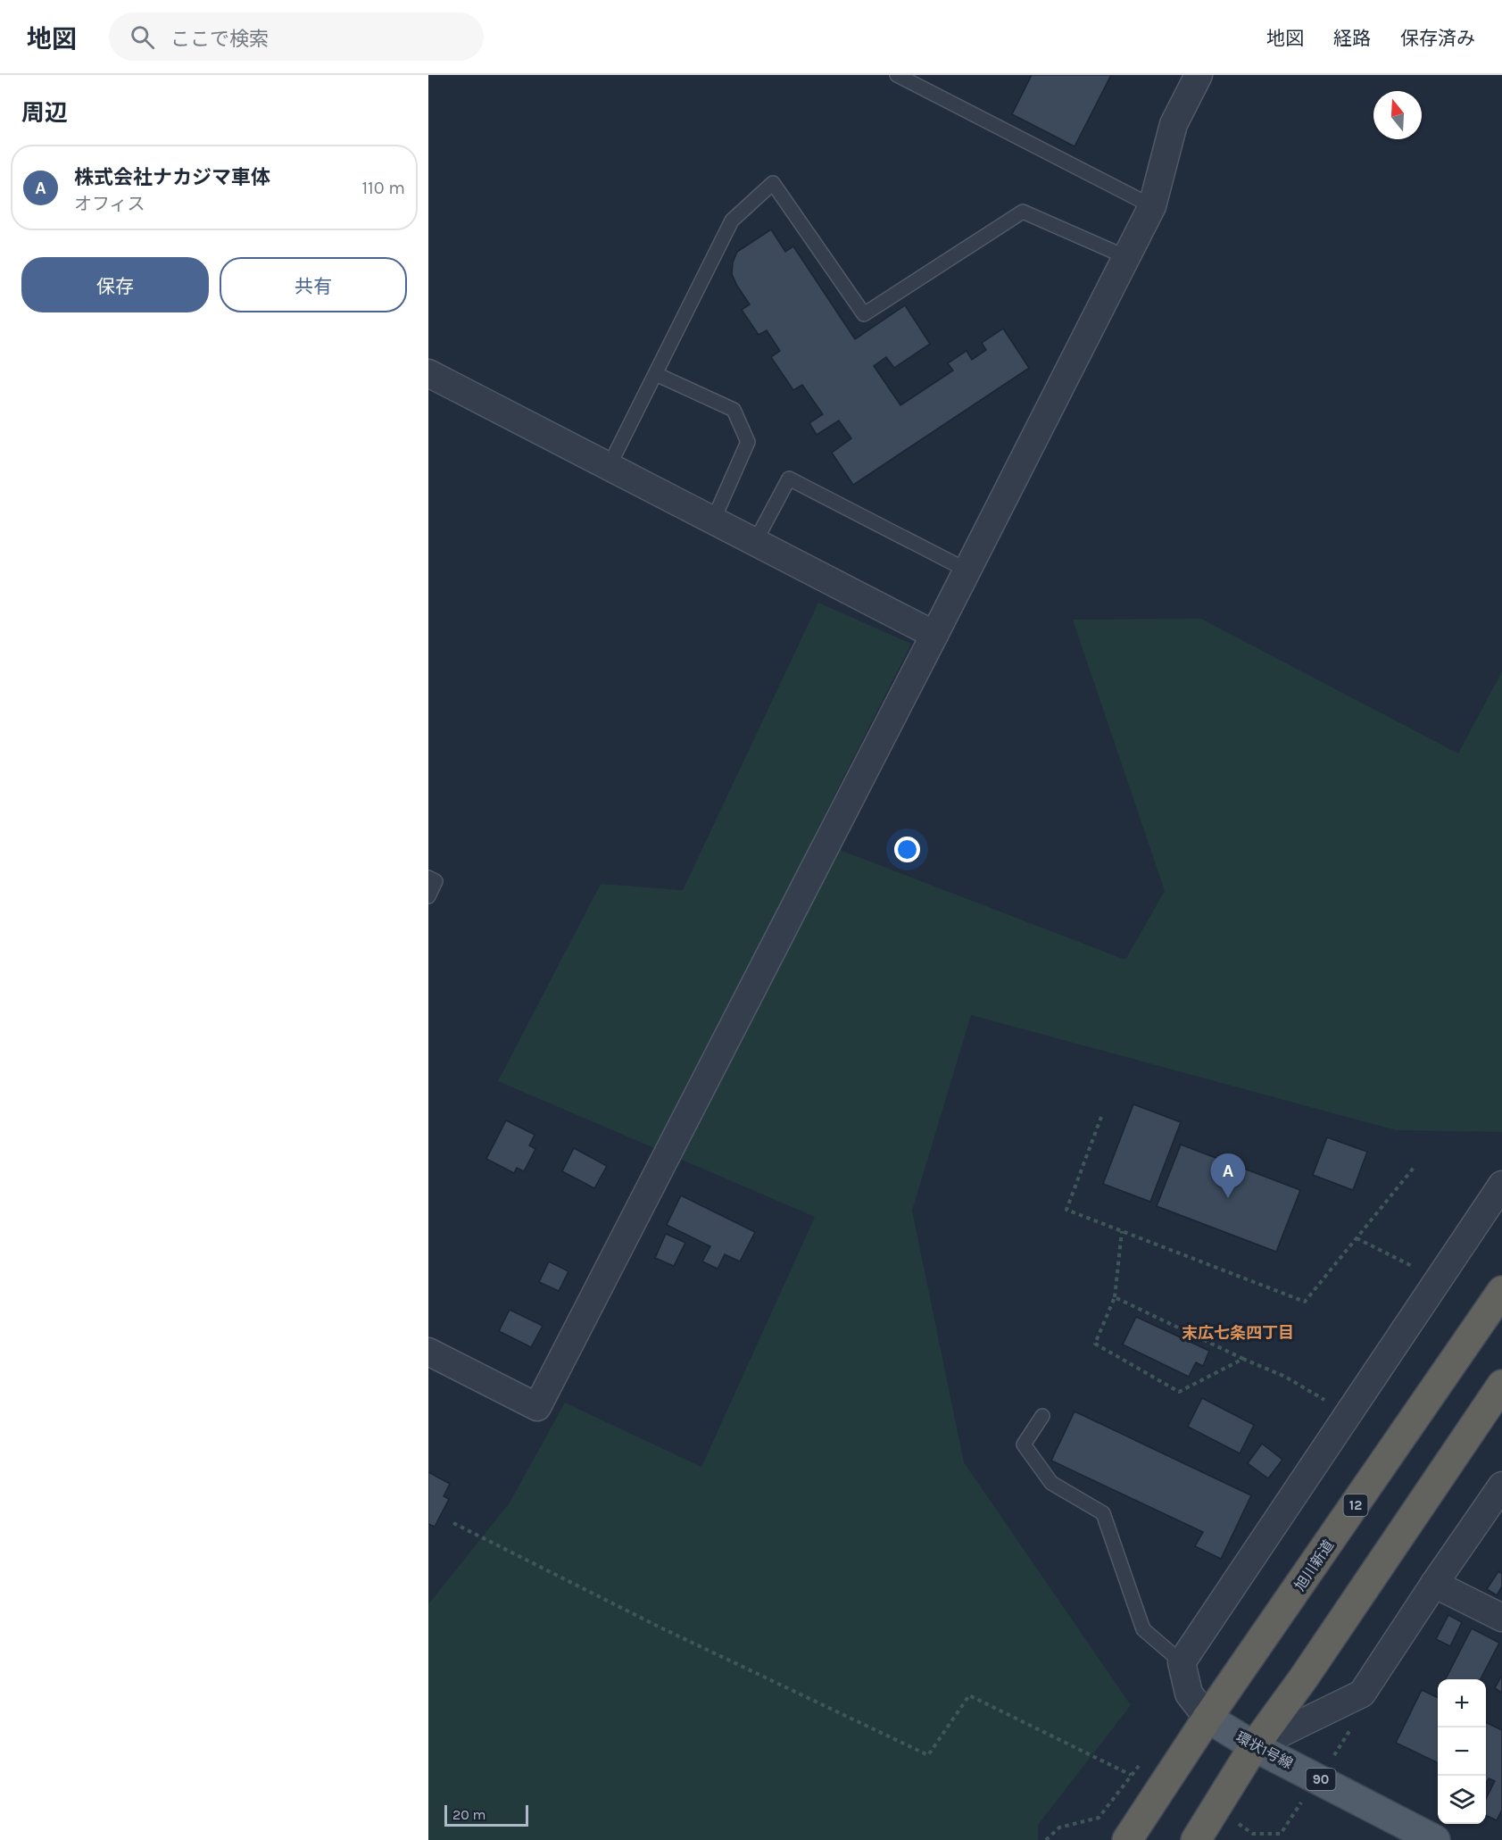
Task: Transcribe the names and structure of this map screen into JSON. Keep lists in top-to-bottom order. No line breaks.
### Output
{"streets":{"highway":["12","旭川新道"],"main road":["環状1号線","90"]},"crossings":[["旭川新道","環状1号線"]],"districts":["末広七条四丁目"],"scale_bar":"20 m","north":"top","page":{"header":"地図","search":"ここで検索","nav":["地図","経路","保存済み"],"heading":"周辺","list":[{"mark":"A","name":"株式会社ナカジマ車体","note":"オフィス","value":"110 m"}],"buttons":["保存","共有"],"pins":"A","map_buttons":["+","−"],"scale":"20 m"}}
